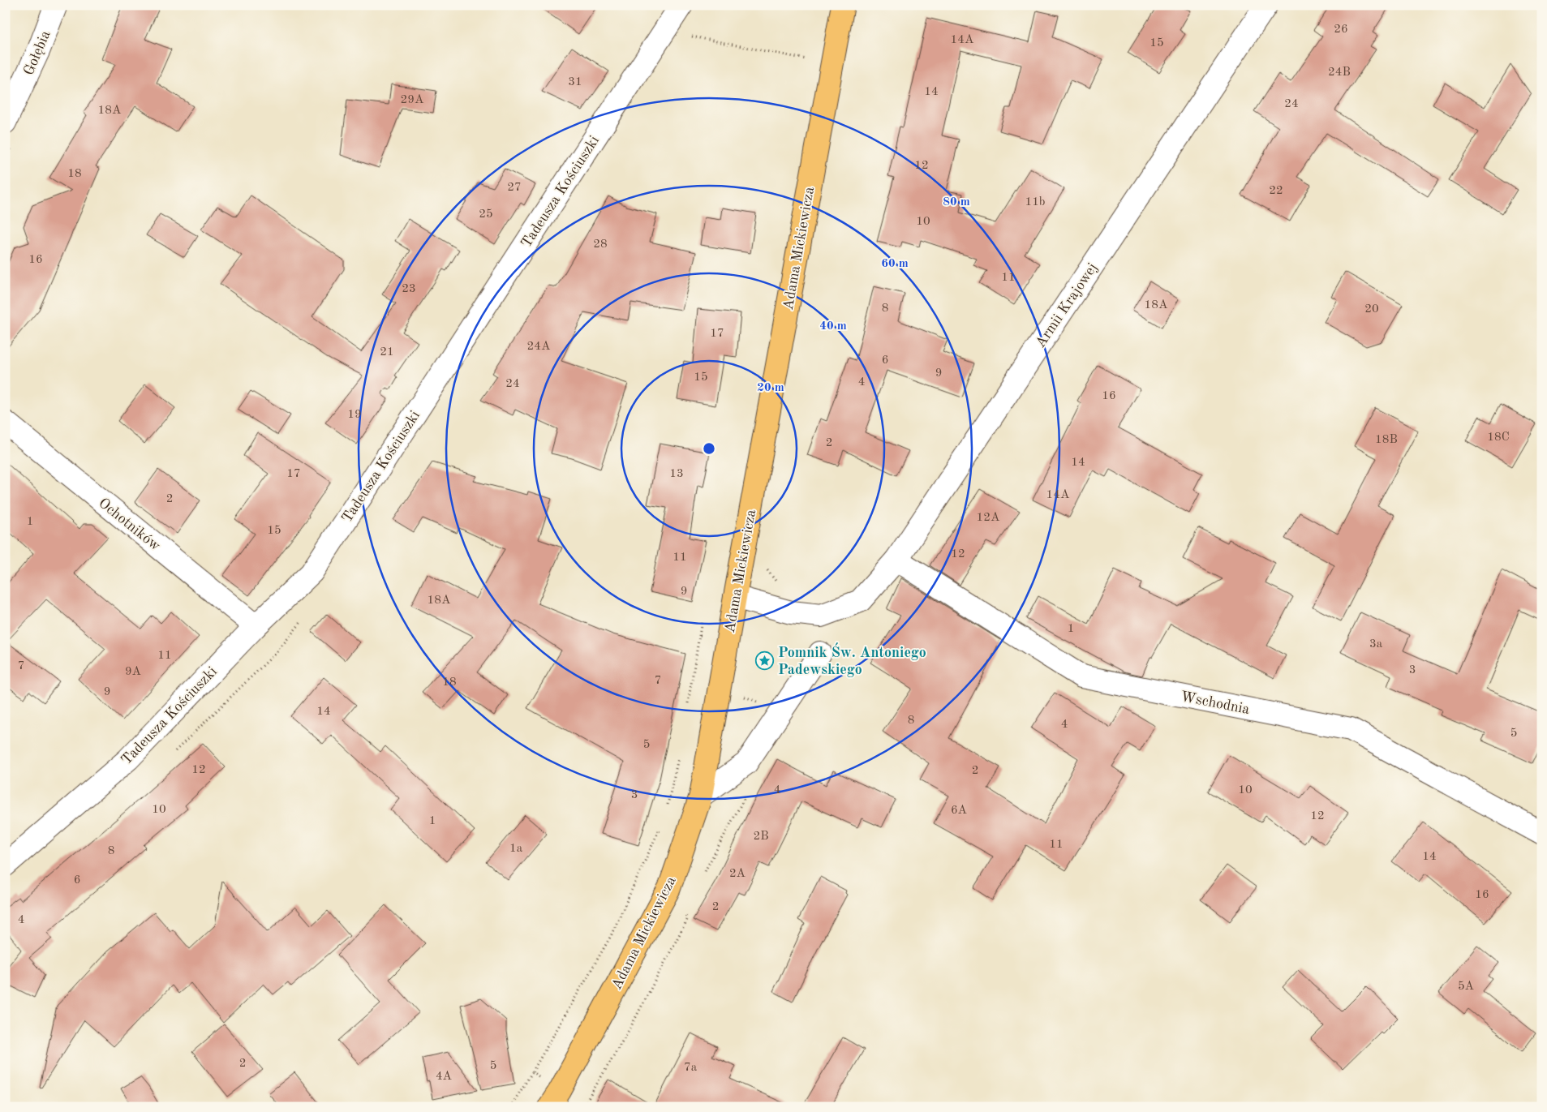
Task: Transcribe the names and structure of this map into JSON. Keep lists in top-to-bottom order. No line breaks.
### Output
{"streets":{"main road":["Adama Mickiewicza"],"street":["Gołębia","Tadeusza Kościuszki","Armii Krajowej","Ochotników","Wschodnia"]},"crossings":[["Tadeusza Kościuszki","Ochotników"],["Adama Mickiewicza","Armii Krajowej"],["Armii Krajowej","Wschodnia"]],"places":{"place":["Pomnik Św. Antoniego Padewskiego"]},"house_numbers":["26","14A","15","24B","31","14","29A","24","18A","12","18","27","22","11b","25","10","28","16","11","23","18A","8","20","17","24A","21","6","9","15","4","24","16","19","18C","18B","2","14","17","13","14A","2","12A","1","15","12","11","9","18A","1","3a","11","7","3","9A","7","18","9","14","8","4","5","5","12","2","4","10","3","10","6A","12","1","2B","11","1a","8","14","2A","6","16","2","4","5A","2","5","7a","4A"],"rings":["80 m","60 m","40 m","20 m"]}
